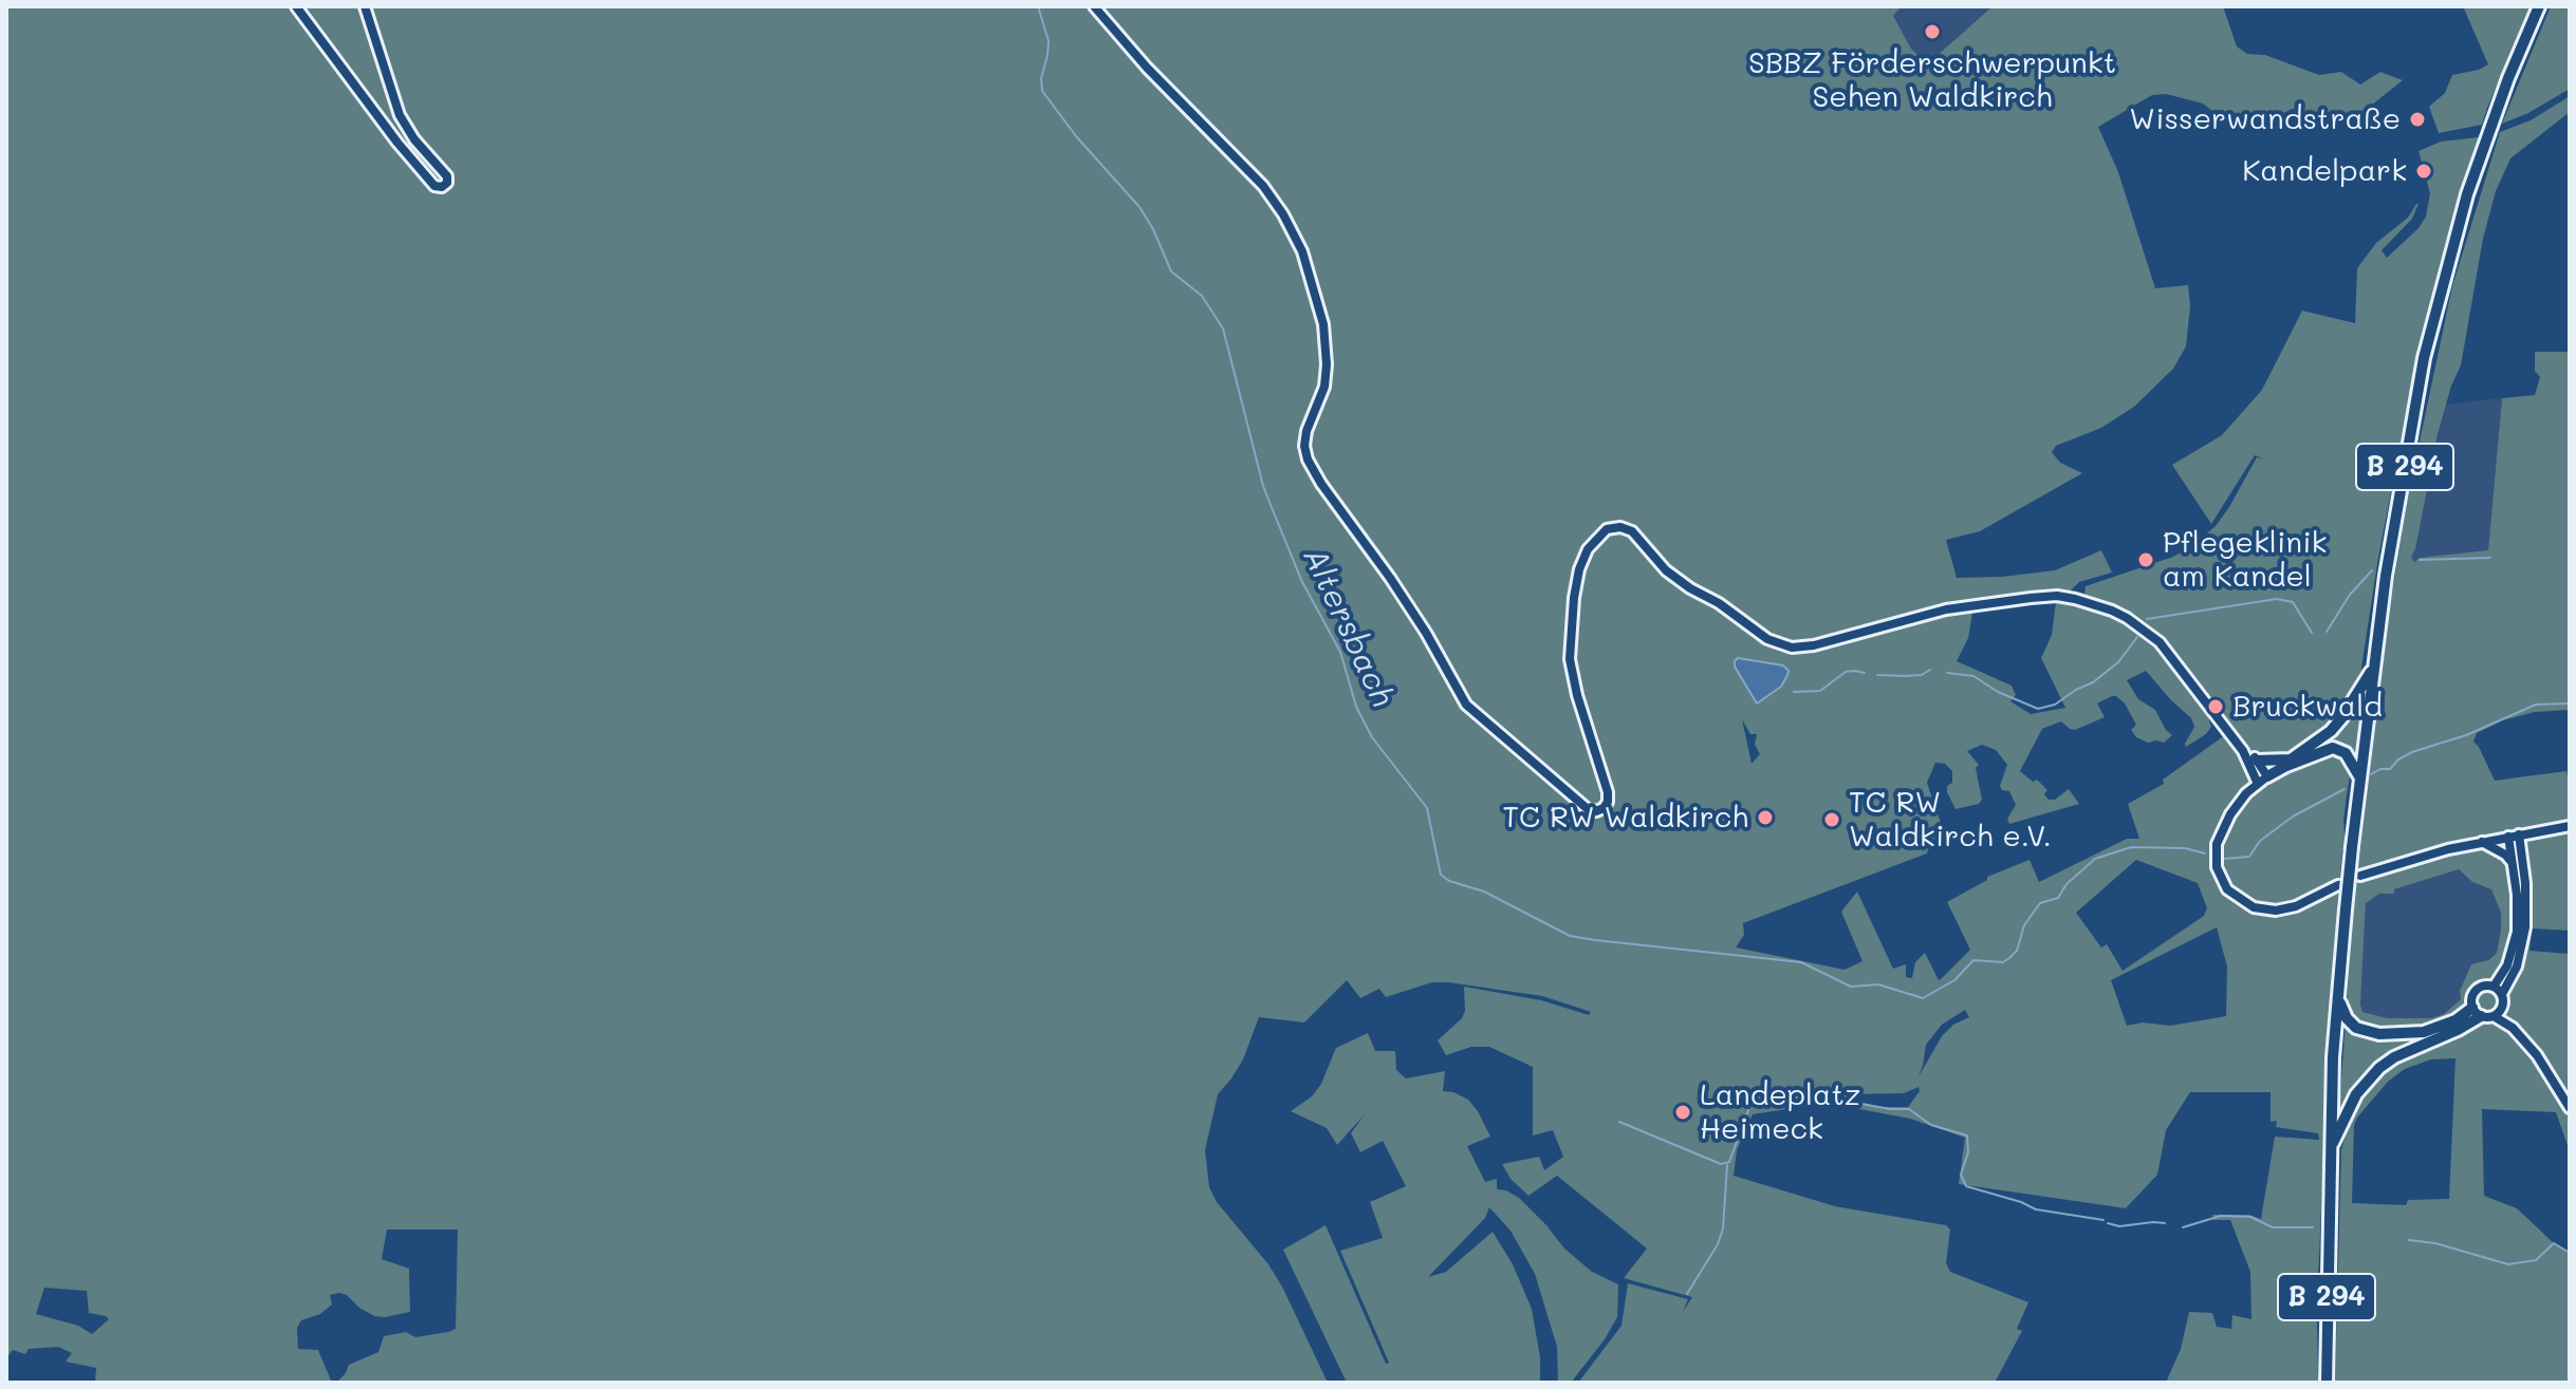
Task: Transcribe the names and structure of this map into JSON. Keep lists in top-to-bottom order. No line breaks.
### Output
{"streets":{"highway":["B 294"]},"water":["Altersbach"],"places":["SBBZ Förderschwerpunkt Sehen Waldkirch","Wisserwandstraße","Kandelpark","Pflegeklinik am Kandel","Bruckwald","TC RW Waldkirch","TC RW Waldkirch e.V.","Landeplatz Heimeck"]}
